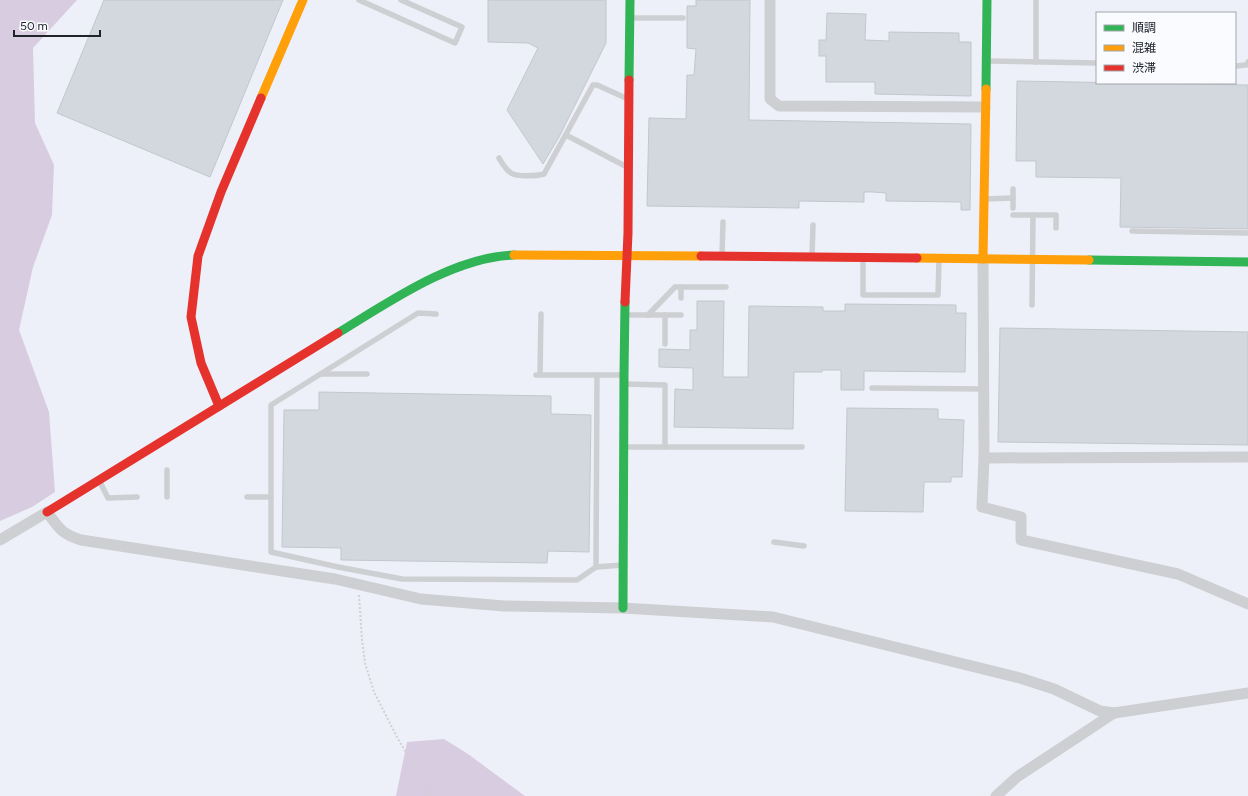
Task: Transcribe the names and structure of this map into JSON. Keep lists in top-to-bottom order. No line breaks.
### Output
{"legend":["順調","混雑","渋滞"],"scale_bar":"50 m"}
